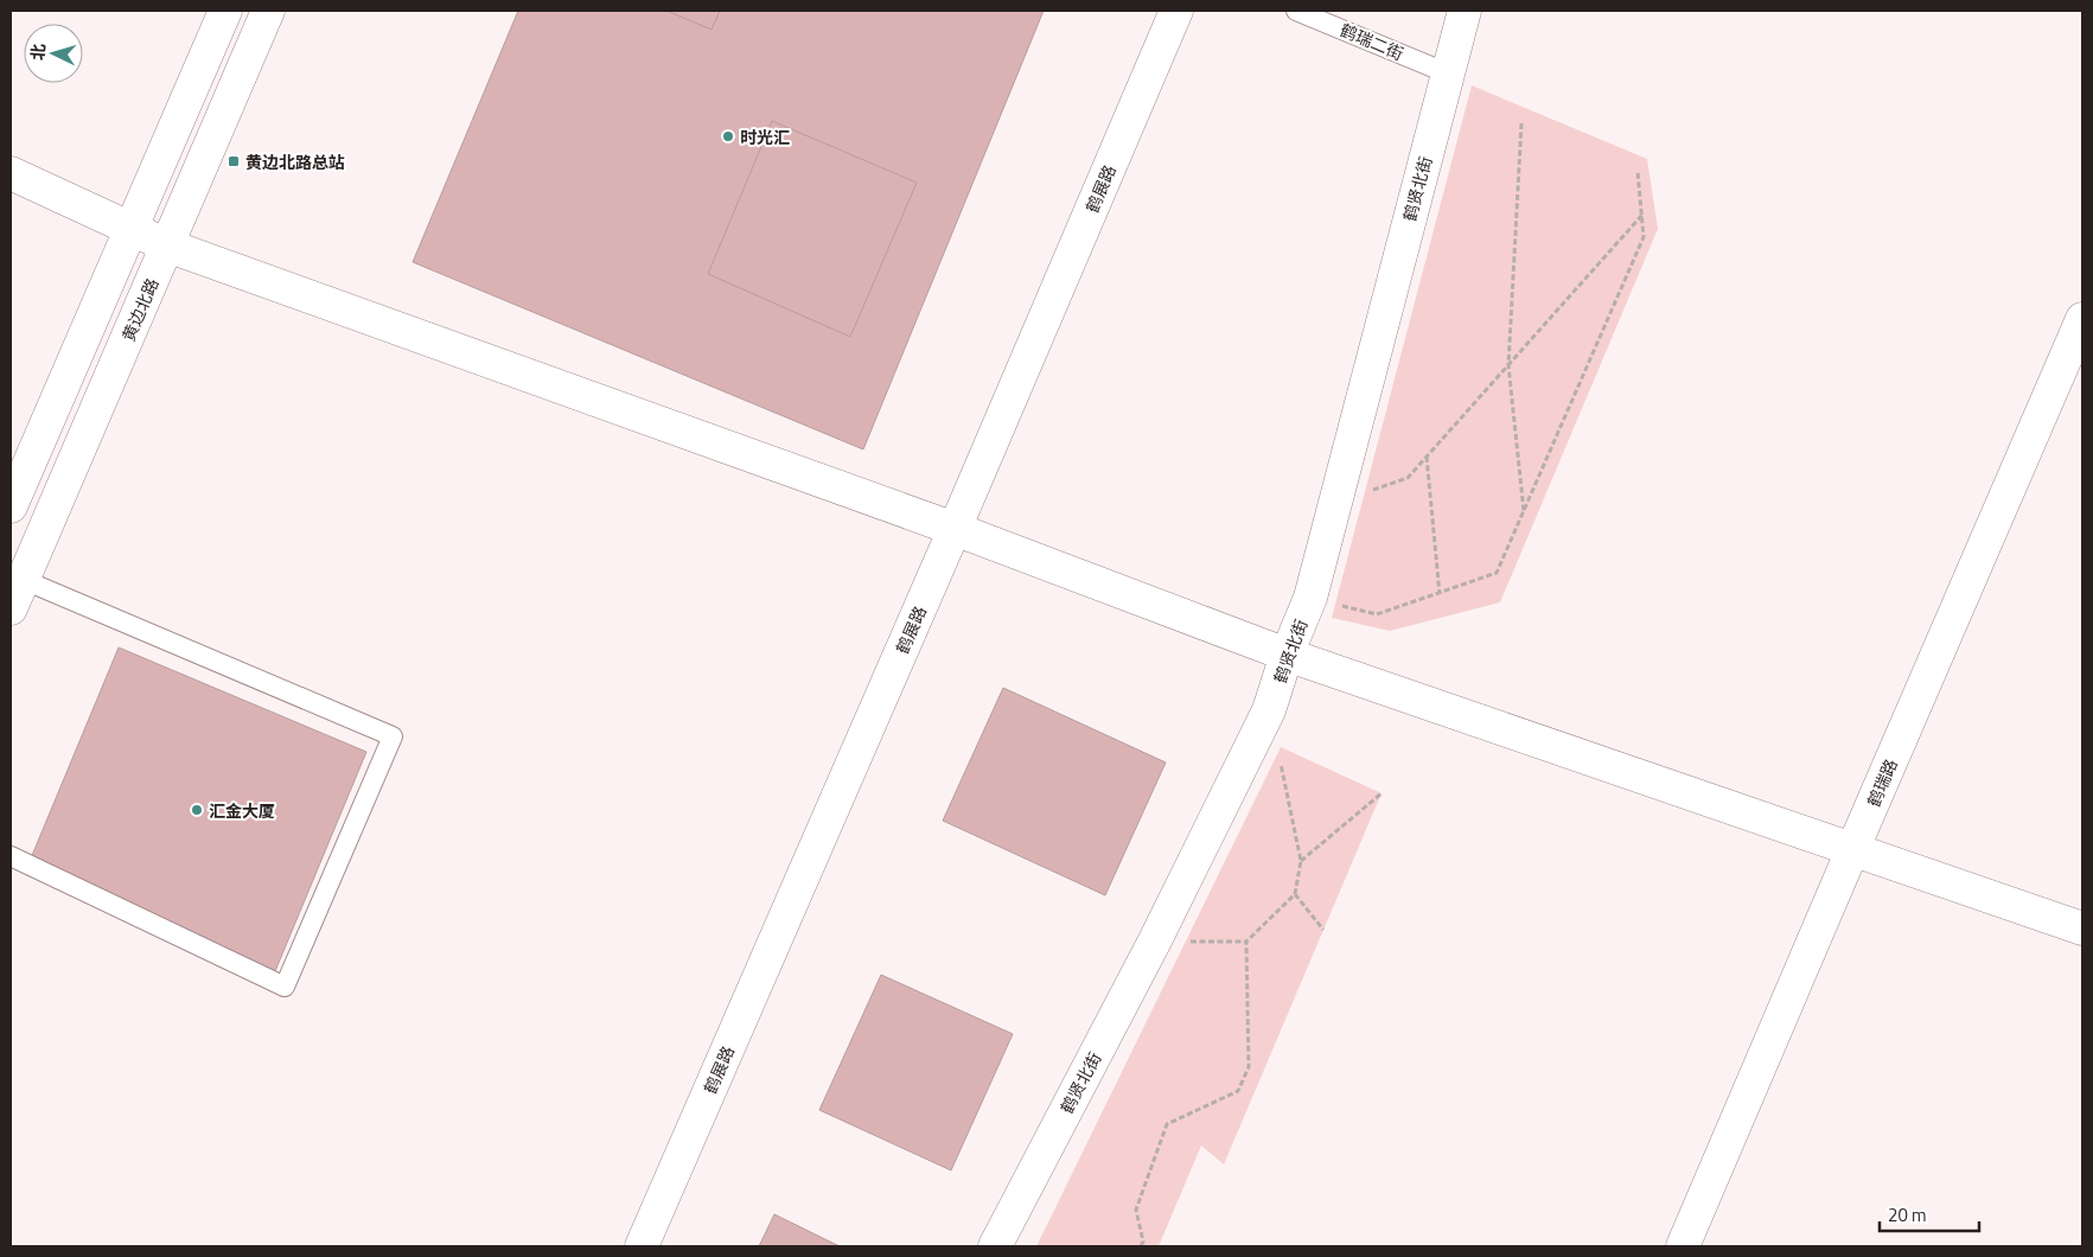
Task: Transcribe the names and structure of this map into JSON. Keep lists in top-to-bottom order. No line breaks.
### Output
{"streets":{"street":["鹤展路","鹤贤北街","黄边北路","鹤瑞路"],"lane":["鹤瑞二街"]},"crossings":[["鹤瑞二街","鹤贤北街"]],"places":{"other":["时光汇","汇金大厦"],"transit":["黄边北路总站"]},"scale_bar":"20 m","north":"left"}
